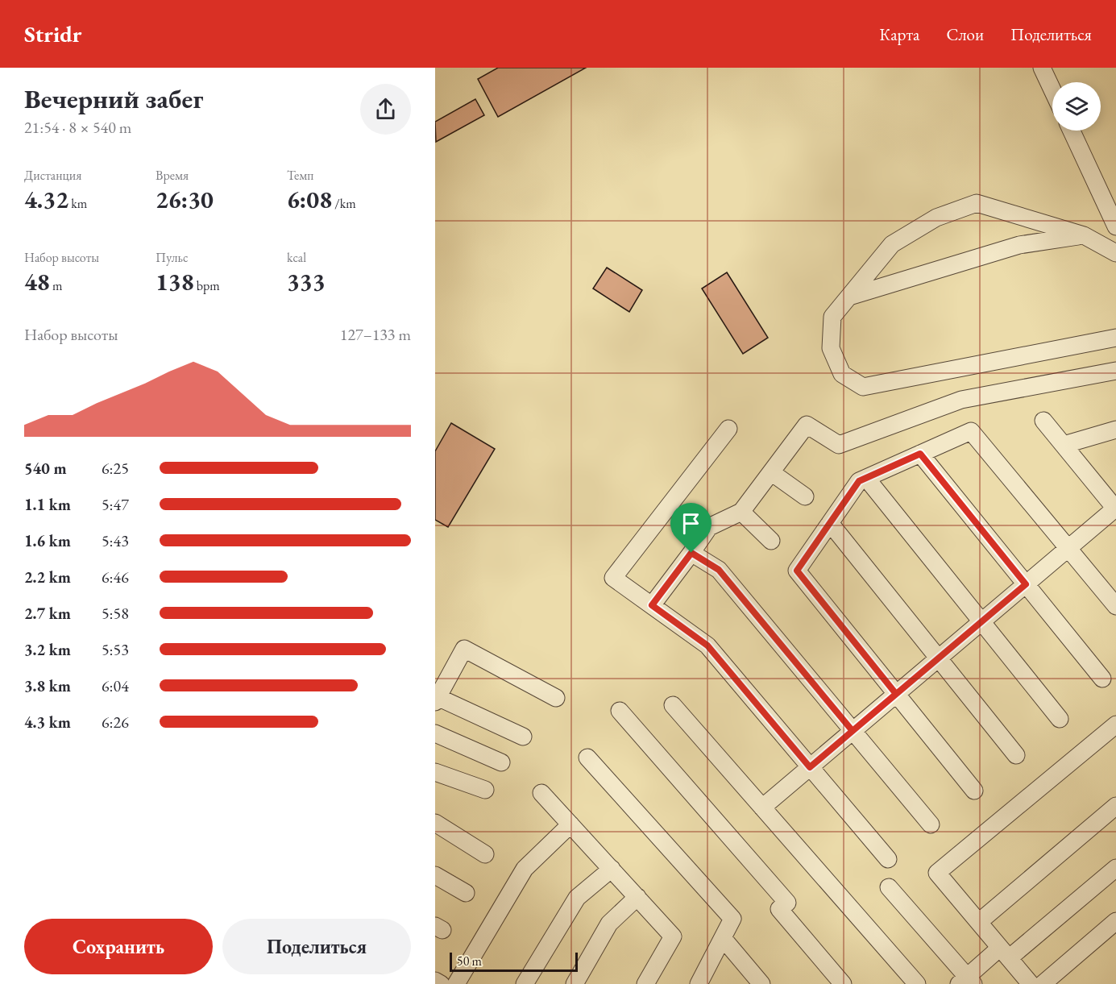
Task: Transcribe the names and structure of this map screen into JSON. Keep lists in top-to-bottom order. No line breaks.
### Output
{"scale_bar":"50 m","page":{"header":"Stridr","nav":["Карта","Слои","Поделиться"],"heading":["Вечерний забег","21:54 · 8 × 540 m"],"stats":[["Дистанция","4.32 km"],["Время","26:30"],["Темп","6:08 /km"],["Набор высоты","48 m"],["Пульс","138 bpm"],["kcal","333"]],"chart":["Набор высоты","127–133 m"],"list":[{"name":"540 m","note":"6:25"},{"name":"1.1 km","note":"5:47"},{"name":"1.6 km","note":"5:43"},{"name":"2.2 km","note":"6:46"},{"name":"2.7 km","note":"5:58"},{"name":"3.2 km","note":"5:53"},{"name":"3.8 km","note":"6:04"},{"name":"4.3 km","note":"6:26"}],"buttons":["Сохранить","Поделиться"],"scale":"50 m"}}
